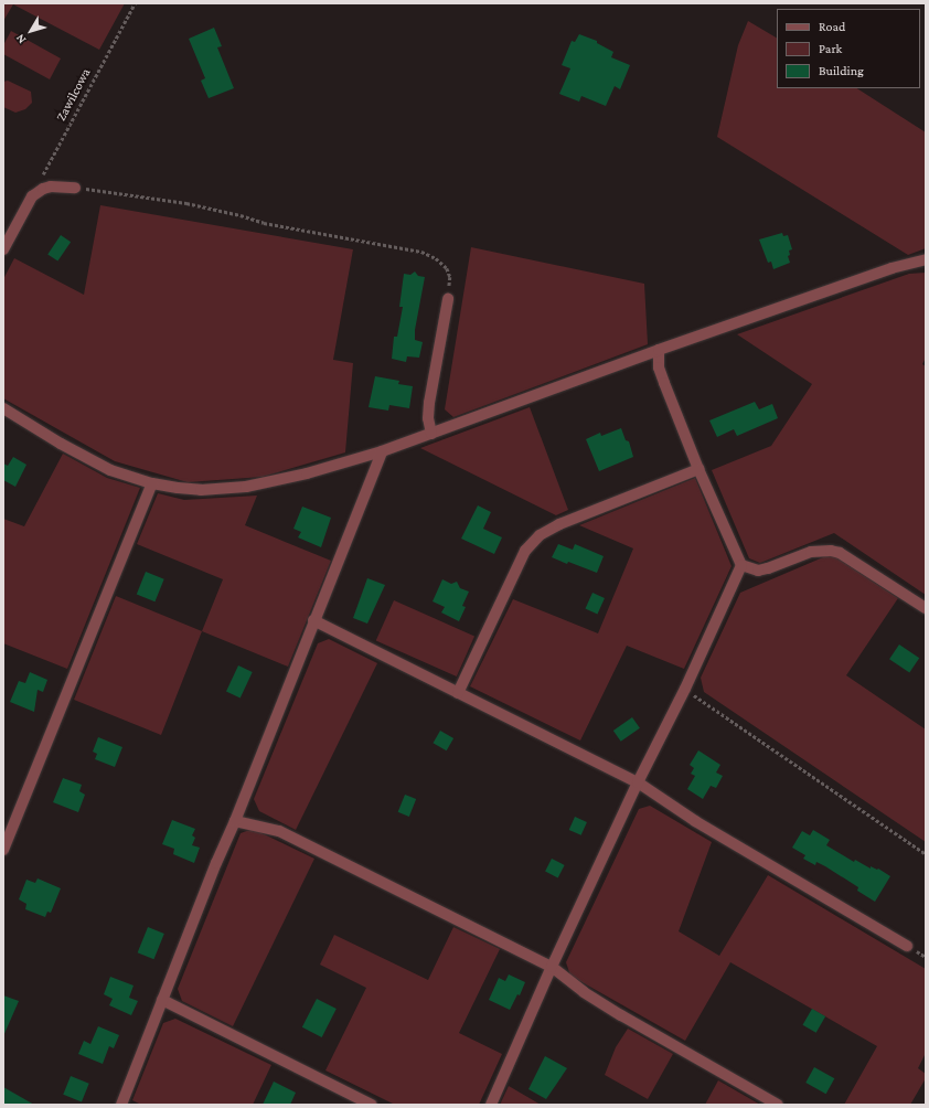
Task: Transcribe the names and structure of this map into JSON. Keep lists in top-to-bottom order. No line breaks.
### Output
{"streets":{"path":["Zawilcowa"]},"legend":["Road","Park","Building"],"north":"bottom left"}
